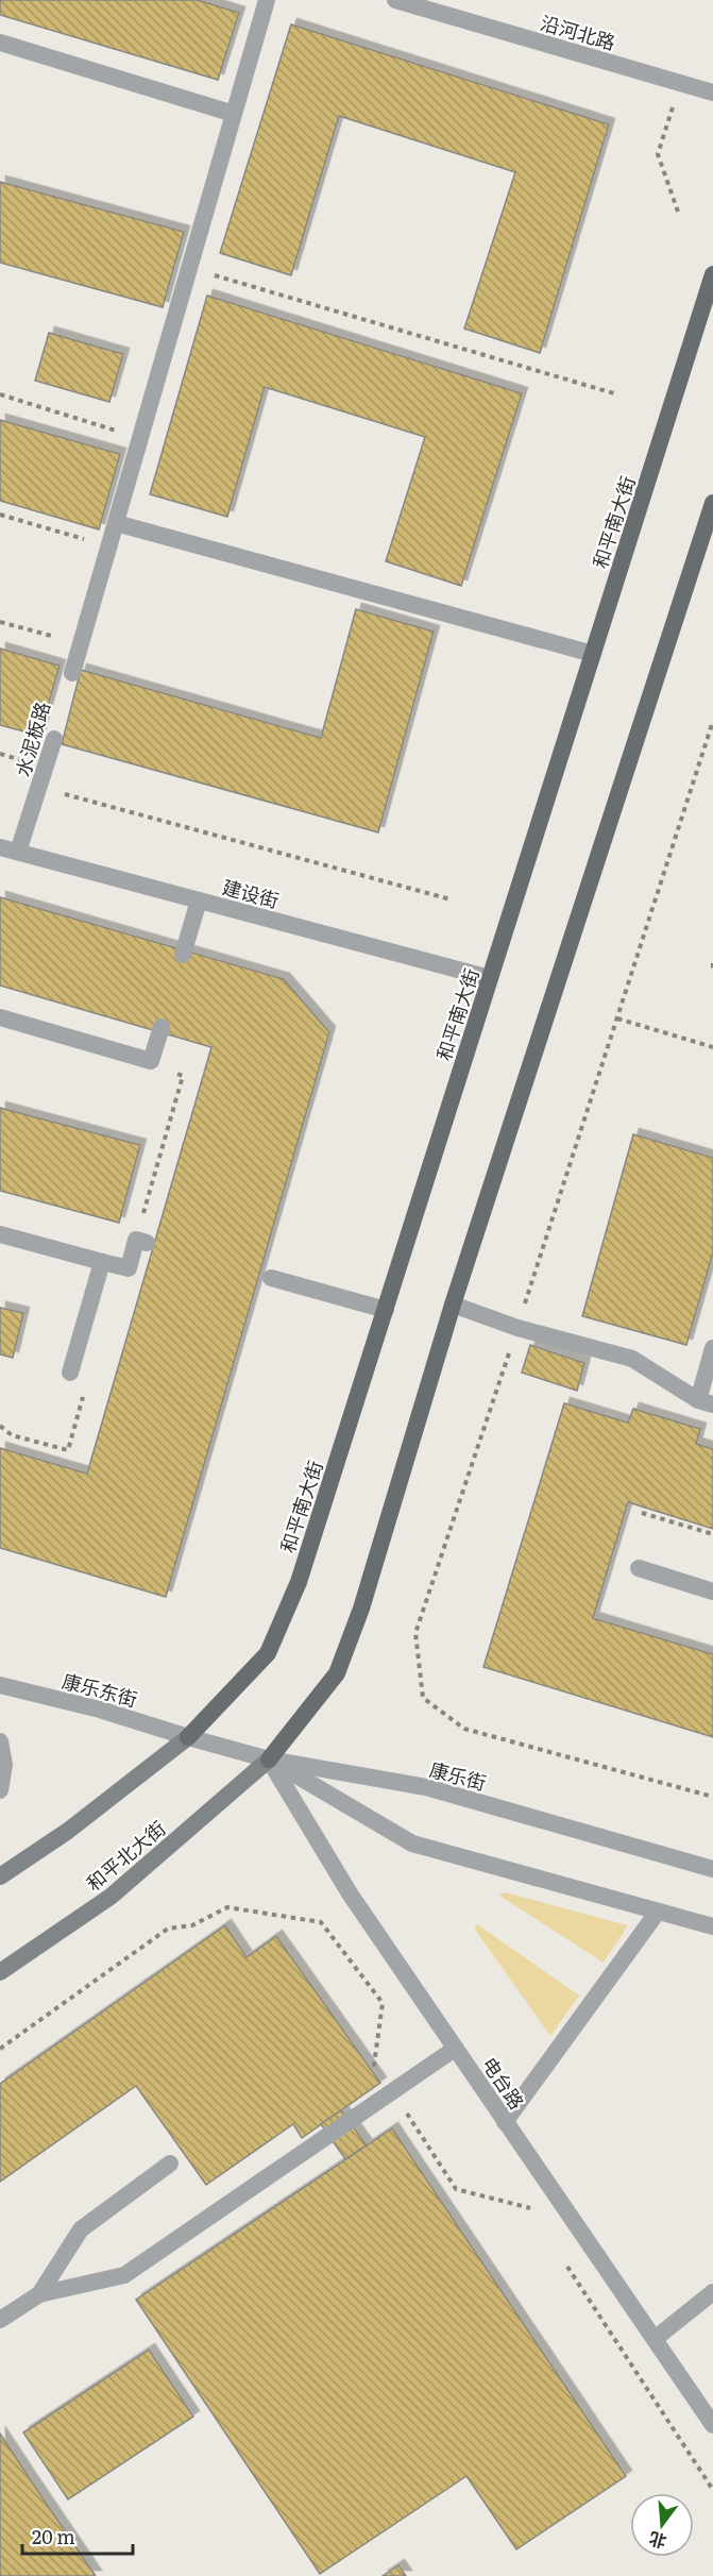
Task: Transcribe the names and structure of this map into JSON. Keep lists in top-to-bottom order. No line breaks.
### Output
{"streets":{"main road":["和平南大街","和平北大街"],"street":["沿河北路","水泥板路","建设街","康乐东街","康乐街","电台路"]},"crossings":[["和平南大街","建设街"],["和平南大街","康乐东街"],["和平南大街","康乐街"],["水泥板路","建设街"],["康乐东街","康乐街"],["康乐街","和平北大街"],["康乐街","电台路"],["和平北大街","电台路"]],"scale_bar":"20 m","north":"bottom"}
